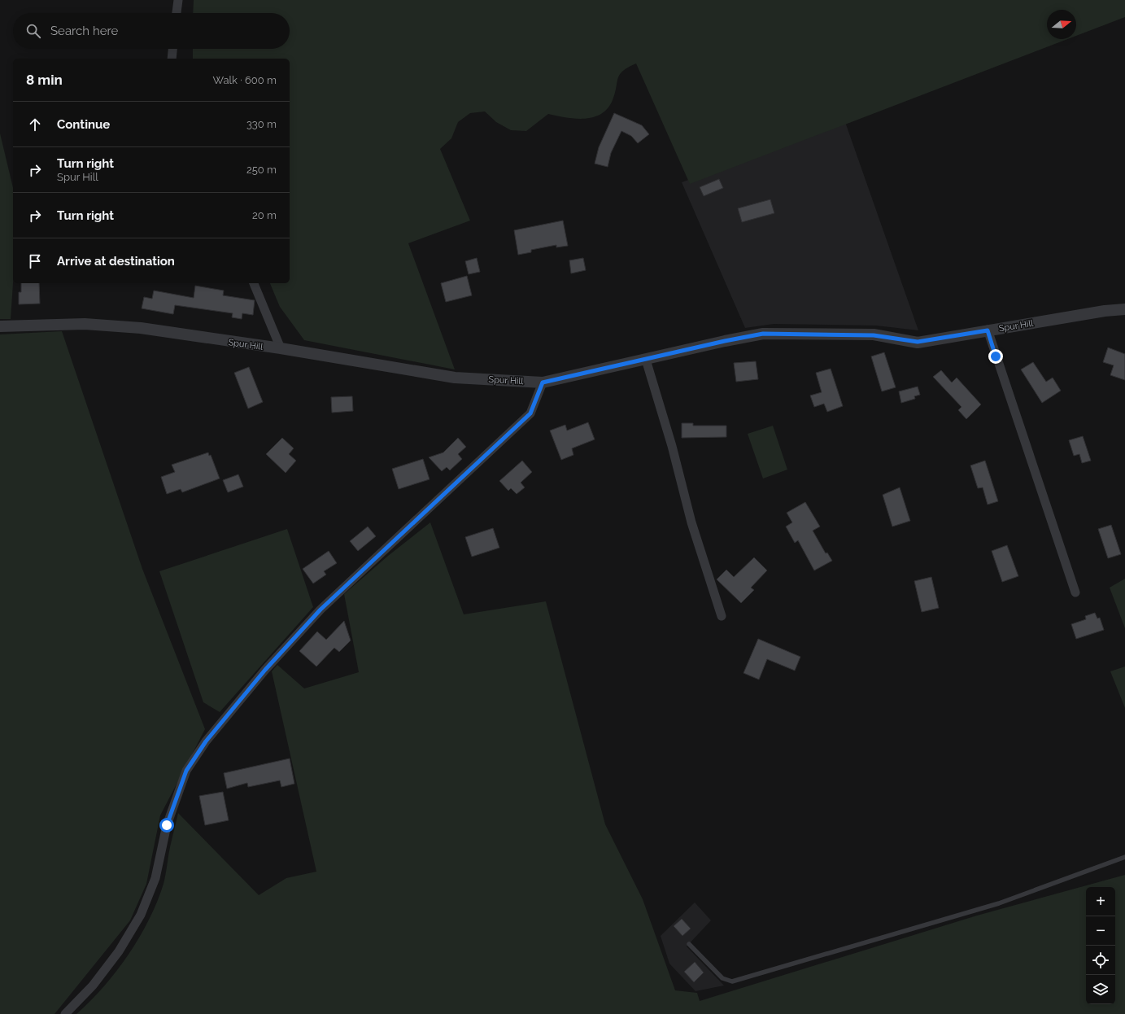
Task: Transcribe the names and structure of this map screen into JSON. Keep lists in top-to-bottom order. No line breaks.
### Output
{"streets":{"street":["Spur Hill"]},"north":"right","page":{"search":"Search here","heading":["8 min","Walk · 600 m"],"list":[["Continue","330 m"],["Turn right","Spur Hill","250 m"],["Turn right","20 m"],"Arrive at destination"],"map_buttons":["+","−"]}}
